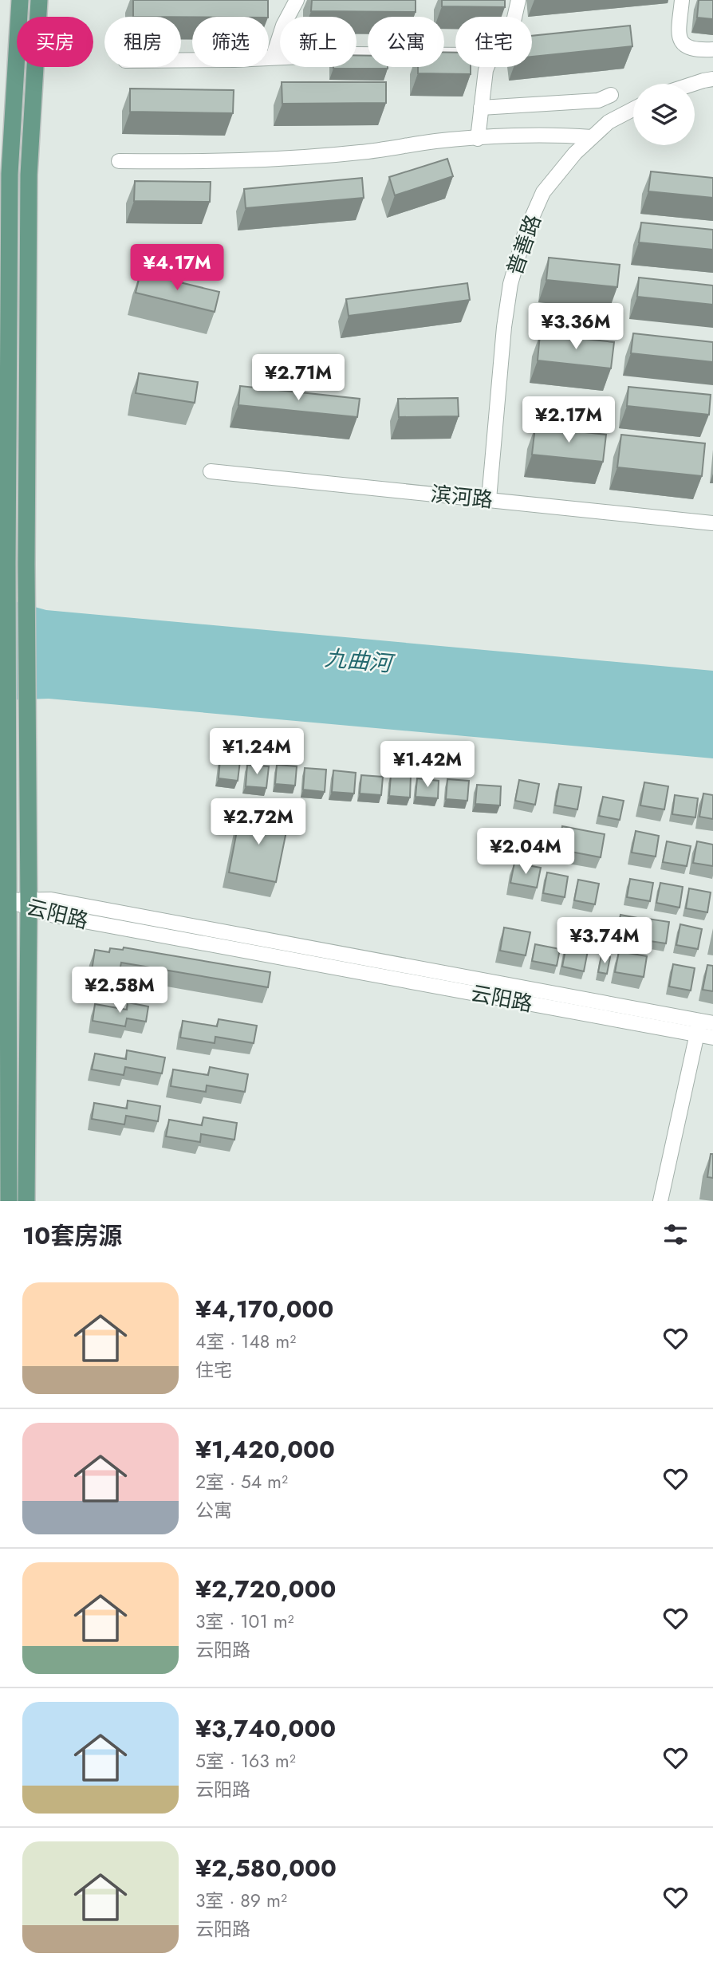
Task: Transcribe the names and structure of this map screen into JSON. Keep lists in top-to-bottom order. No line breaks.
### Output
{"streets":{"street":["普善路","滨河路","云阳路"]},"crossings":[["普善路","滨河路"]],"water":["九曲河"],"page":{"chip":["买房","租房","筛选","新上","公寓","住宅"],"price":["¥4.17M","¥3.36M","¥2.71M","¥2.17M","¥1.24M","¥1.42M","¥2.72M","¥2.04M","¥3.74M","¥2.58M"],"heading":"10套房源","list":[{"name":"¥4,170,000","note":"4室 · 148 m² · 住宅"},{"name":"¥1,420,000","note":"2室 · 54 m² · 公寓"},{"name":"¥2,720,000","note":"3室 · 101 m² · 云阳路"},{"name":"¥3,740,000","note":"5室 · 163 m² · 云阳路"},{"name":"¥2,580,000","note":"3室 · 89 m² · 云阳路"}]}}
